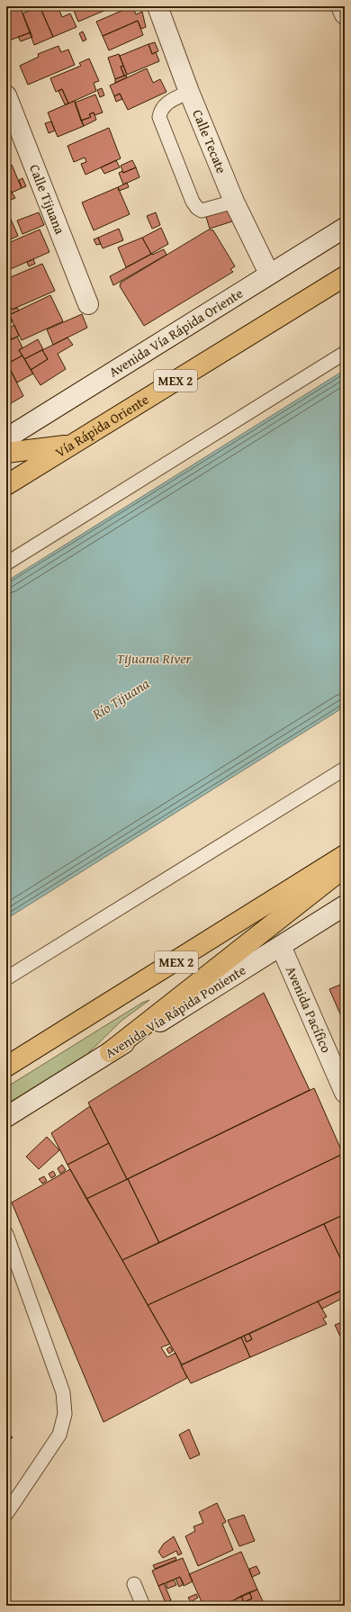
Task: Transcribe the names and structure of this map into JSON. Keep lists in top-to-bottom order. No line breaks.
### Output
{"streets":{"highway":["MEX 2","Vía Rápida Oriente"],"main road":["Calle Tecate","Calle Tijuana","Avenida Vía Rápida Oriente","Avenida Pacífico","Avenida Vía Rápida Poniente"]},"crossings":[["Calle Tecate","Avenida Vía Rápida Oriente"],["Avenida Pacífico","Avenida Vía Rápida Poniente"]],"water":["Tijuana River","Río Tijuana"]}
